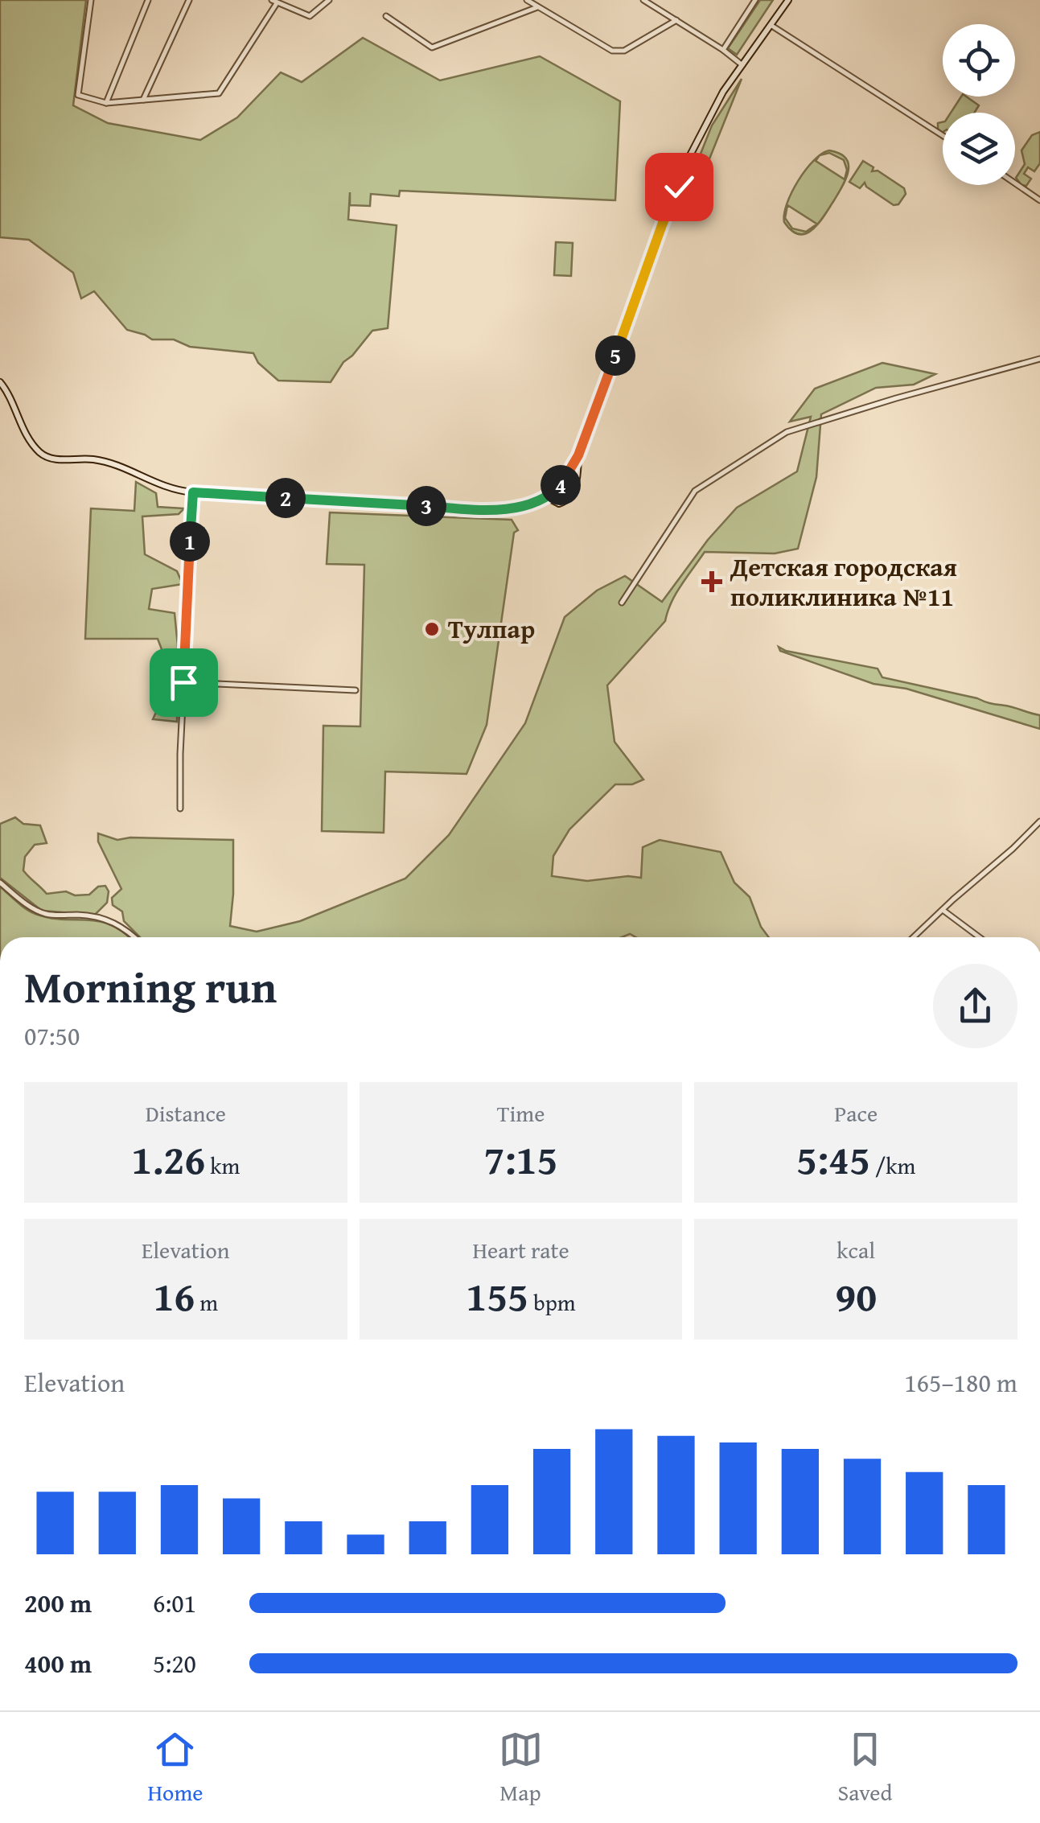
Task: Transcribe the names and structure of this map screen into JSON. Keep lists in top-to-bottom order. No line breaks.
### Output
{"places":{"health":["Детская городская поликлиника №11"],"other":["Тулпар"]},"page":{"pins":["5","4","2","3","1"],"heading":["Morning run","07:50"],"stats":[["Distance","1.26 km"],["Time","7:15"],["Pace","5:45 /km"],["Elevation","16 m"],["Heart rate","155 bpm"],["kcal","90"]],"chart":["Elevation","165–180 m"],"list":[{"name":"200 m","note":"6:01"},{"name":"400 m","note":"5:20"}],"tabs":["Home","Map","Saved"]}}
